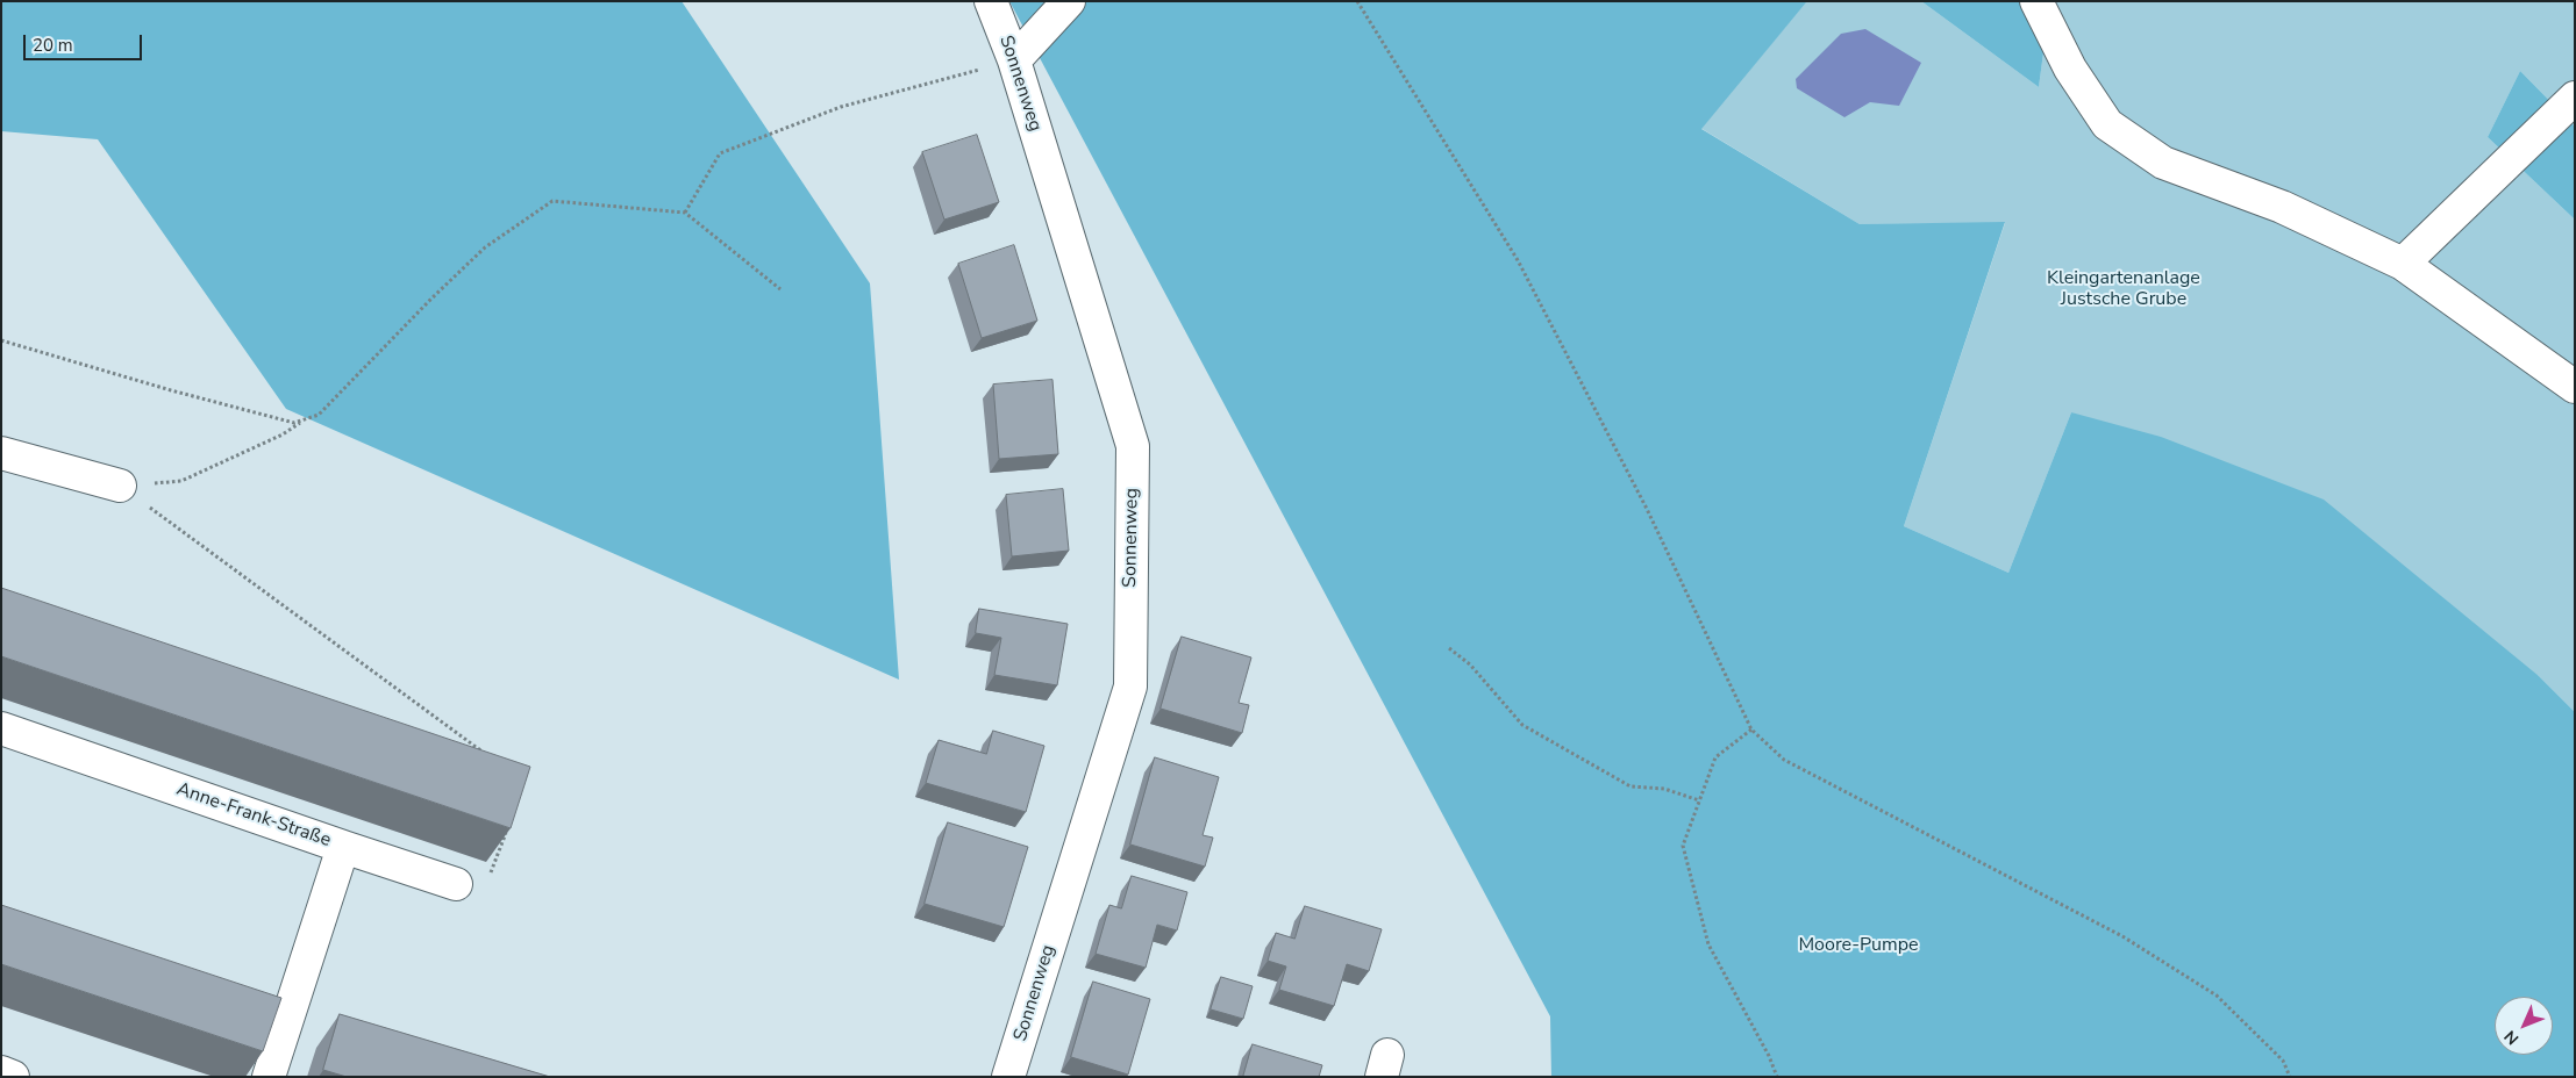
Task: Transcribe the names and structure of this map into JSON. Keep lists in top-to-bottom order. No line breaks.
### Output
{"streets":{"street":["Sonnenweg","Anne-Frank-Straße"]},"parks":["Kleingartenanlage Justsche Grube","Moore-Pumpe"],"scale_bar":"20 m","north":"bottom left"}
